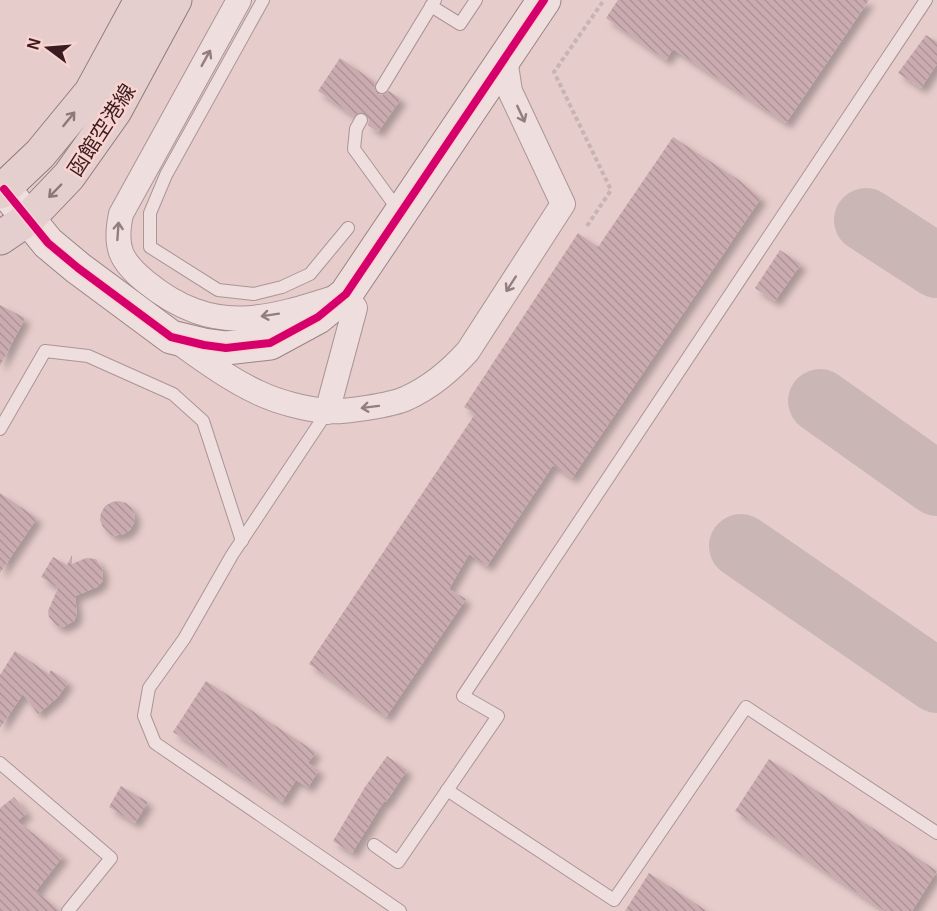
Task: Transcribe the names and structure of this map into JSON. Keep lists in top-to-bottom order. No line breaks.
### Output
{"streets":{"main road":["函館空港線"]},"north":"left"}
